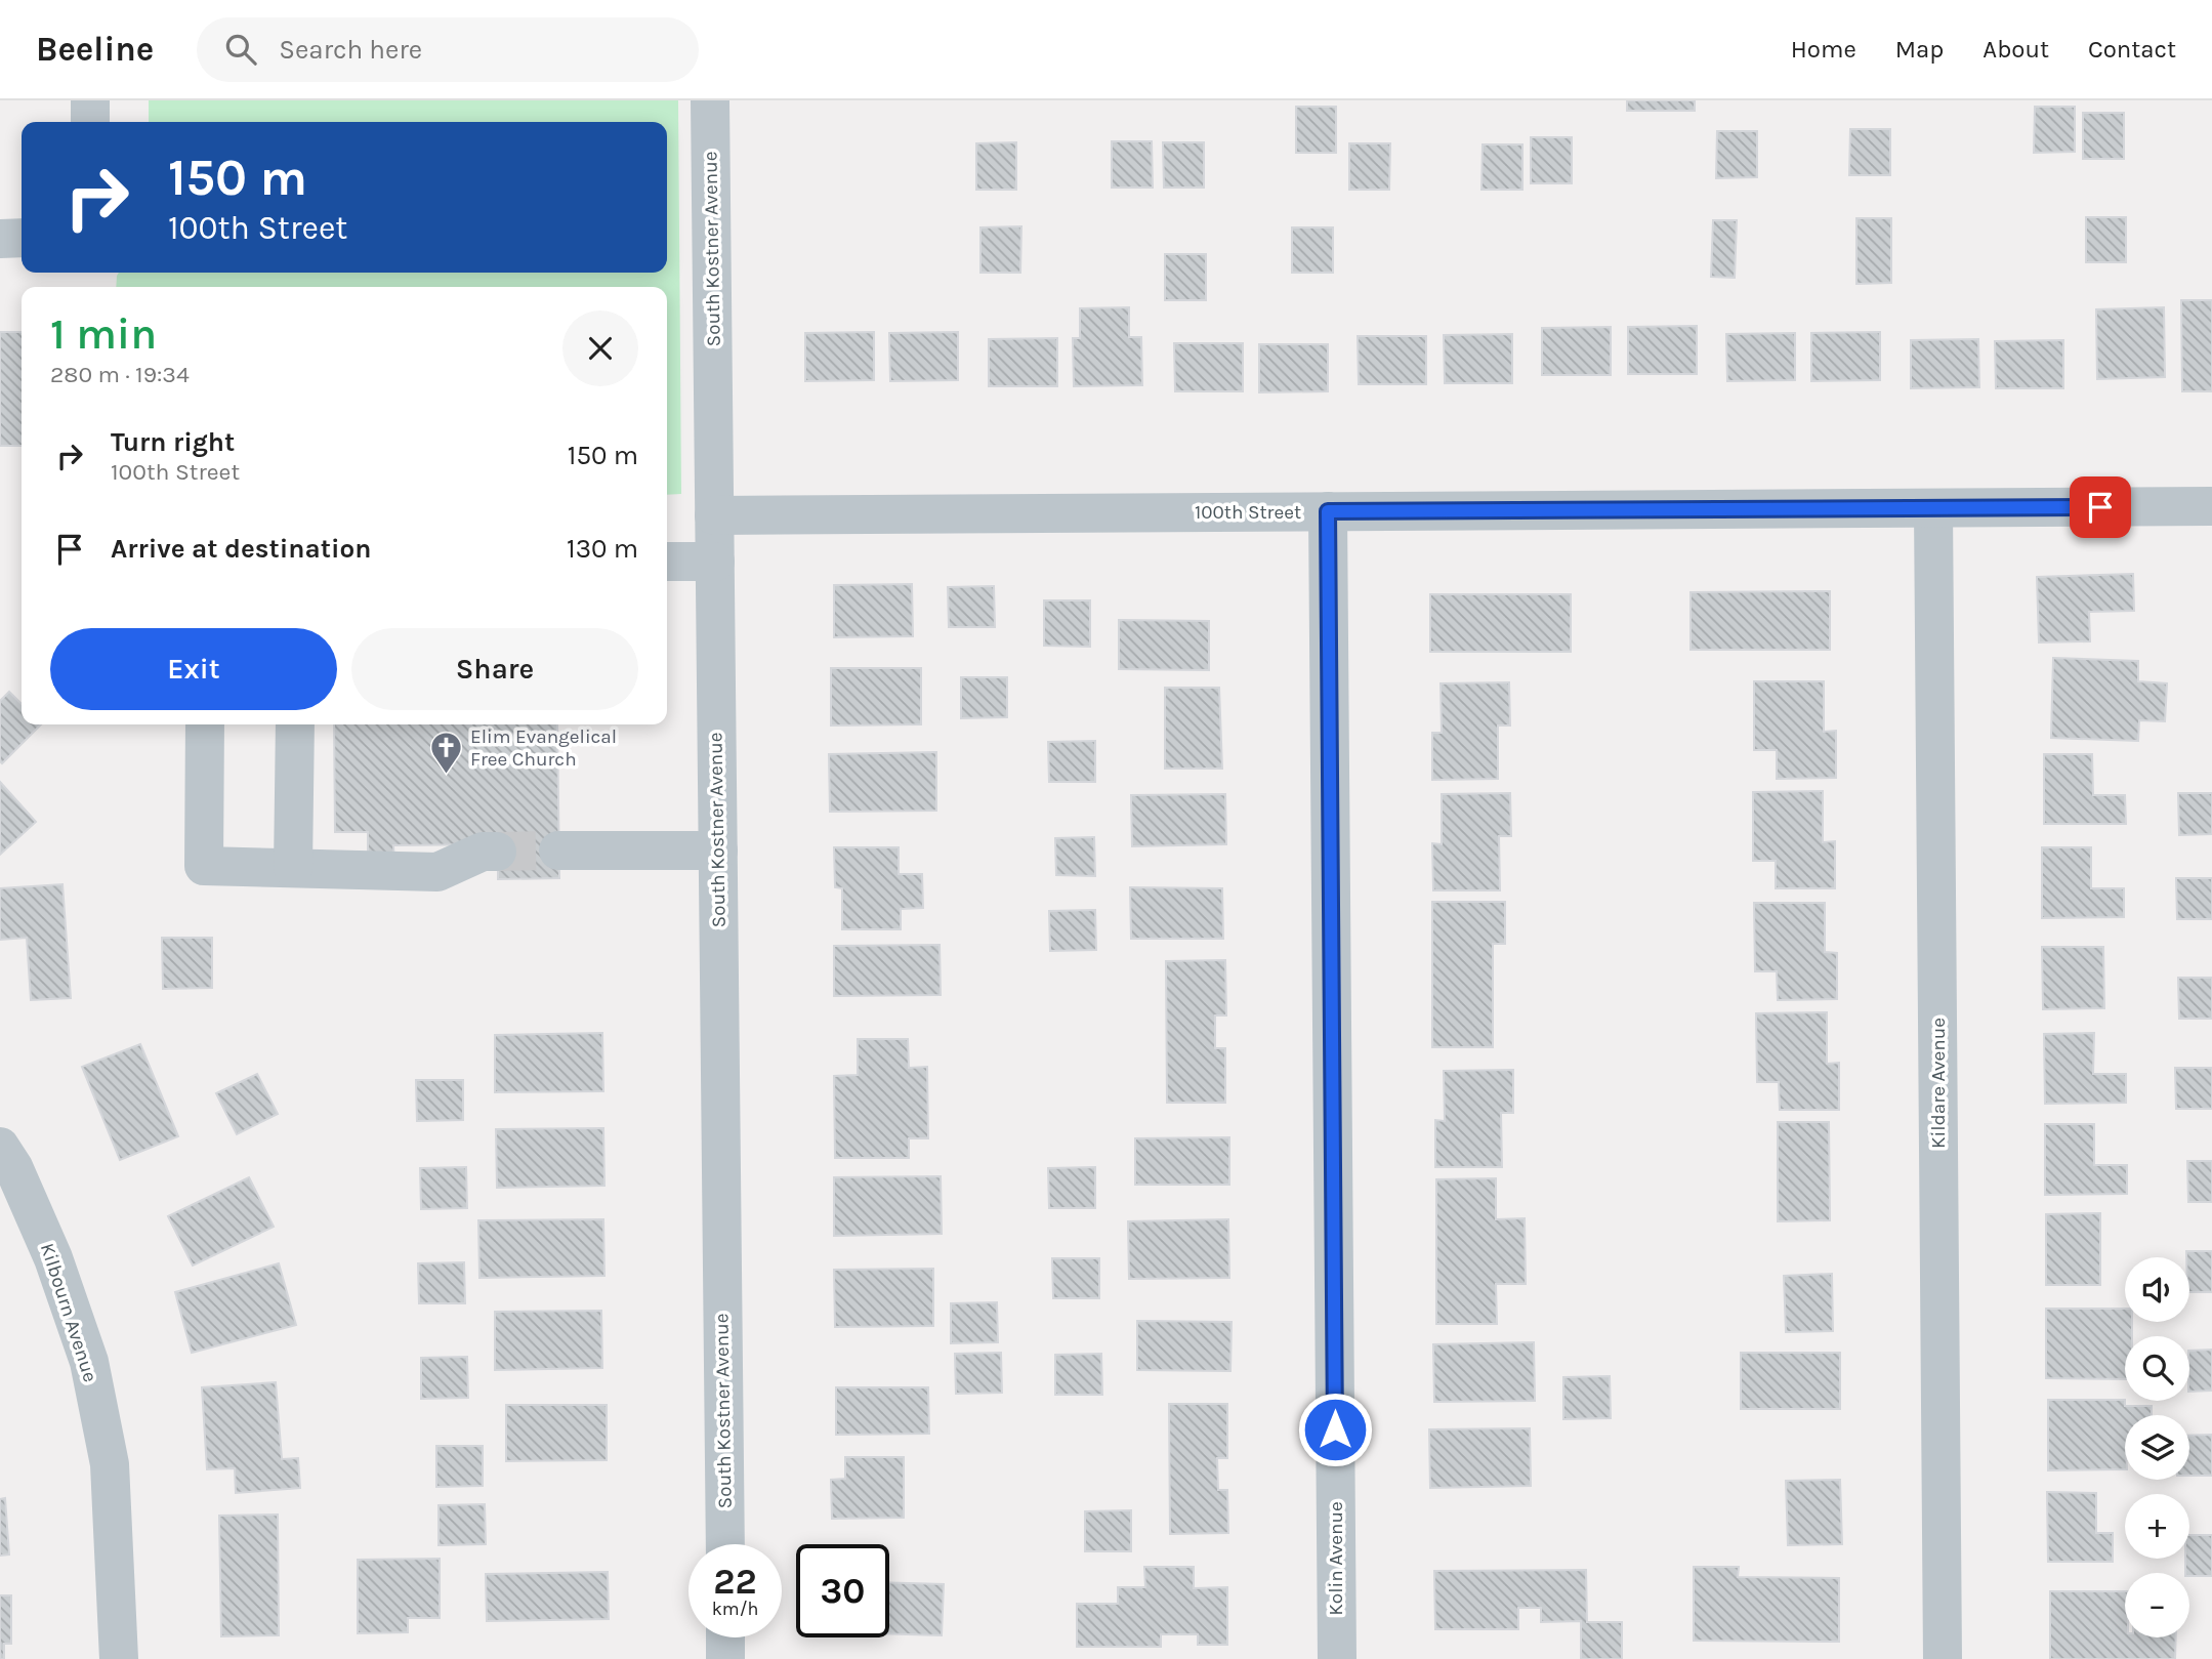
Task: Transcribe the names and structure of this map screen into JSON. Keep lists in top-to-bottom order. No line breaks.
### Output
{"streets":{"street":["South Kostner Avenue","100th Street","Kildare Avenue","Kilbourn Avenue","Kolin Avenue"]},"crossings":[["South Kostner Avenue","100th Street"],["100th Street","Kildare Avenue"],["100th Street","Kolin Avenue"]],"places":{"church":["Elim Evangelical Free Church"]},"page":{"header":"Beeline","search":"Search here","nav":["Home","Map","About","Contact"],"turn":["150 m","100th Street"],"heading":["1 min","280 m · 19:34"],"list":[{"name":"Turn right","note":"100th Street","value":"150 m"},{"name":"Arrive at destination","value":"130 m"}],"buttons":["Exit","Share"],"map_buttons":["+","−"],"speed":"22 km/h","limit":"30"}}
